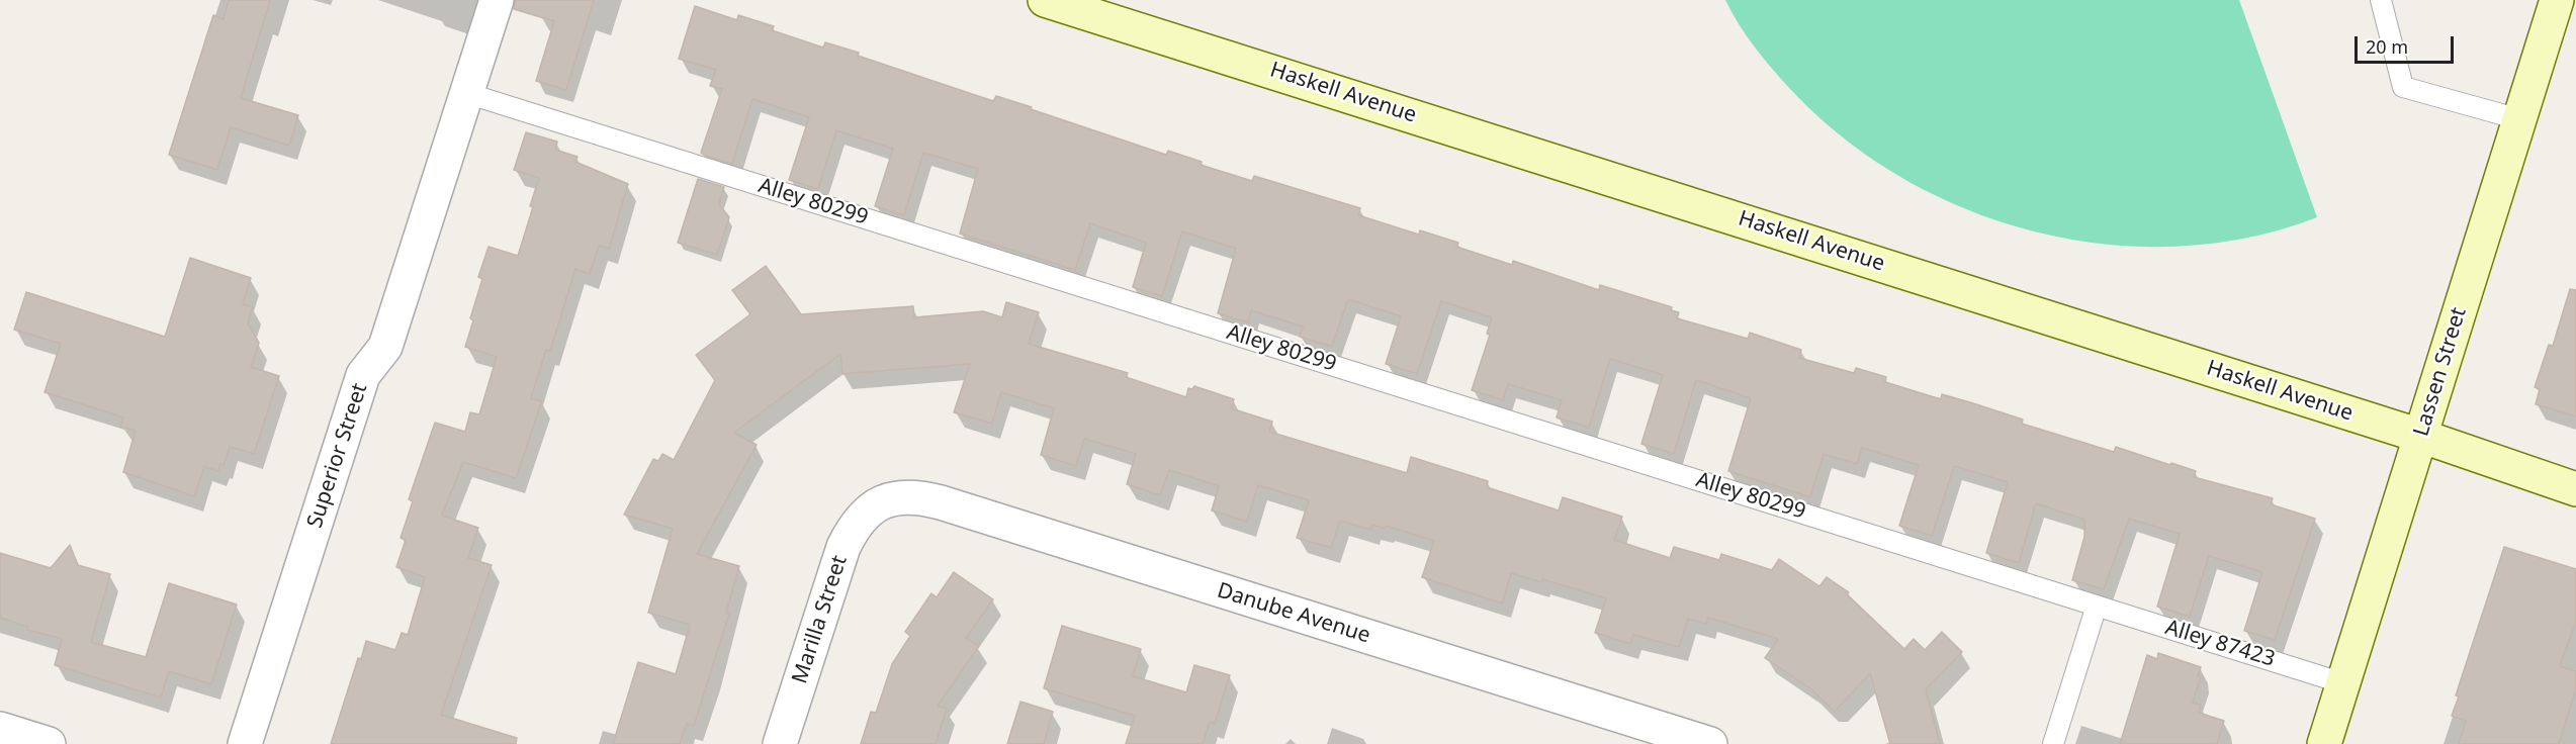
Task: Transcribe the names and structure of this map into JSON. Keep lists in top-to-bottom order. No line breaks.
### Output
{"streets":{"main road":["Haskell Avenue","Lassen Street"],"street":["Superior Street","Danube Avenue","Marilla Street"],"lane":["Alley 80299","Alley 87423"]},"crossings":[["Haskell Avenue","Lassen Street"],["Alley 80299","Superior Street"],["Alley 80299","Alley 87423"],["Lassen Street","Alley 87423"],["Danube Avenue","Marilla Street"]],"scale_bar":"20 m"}
